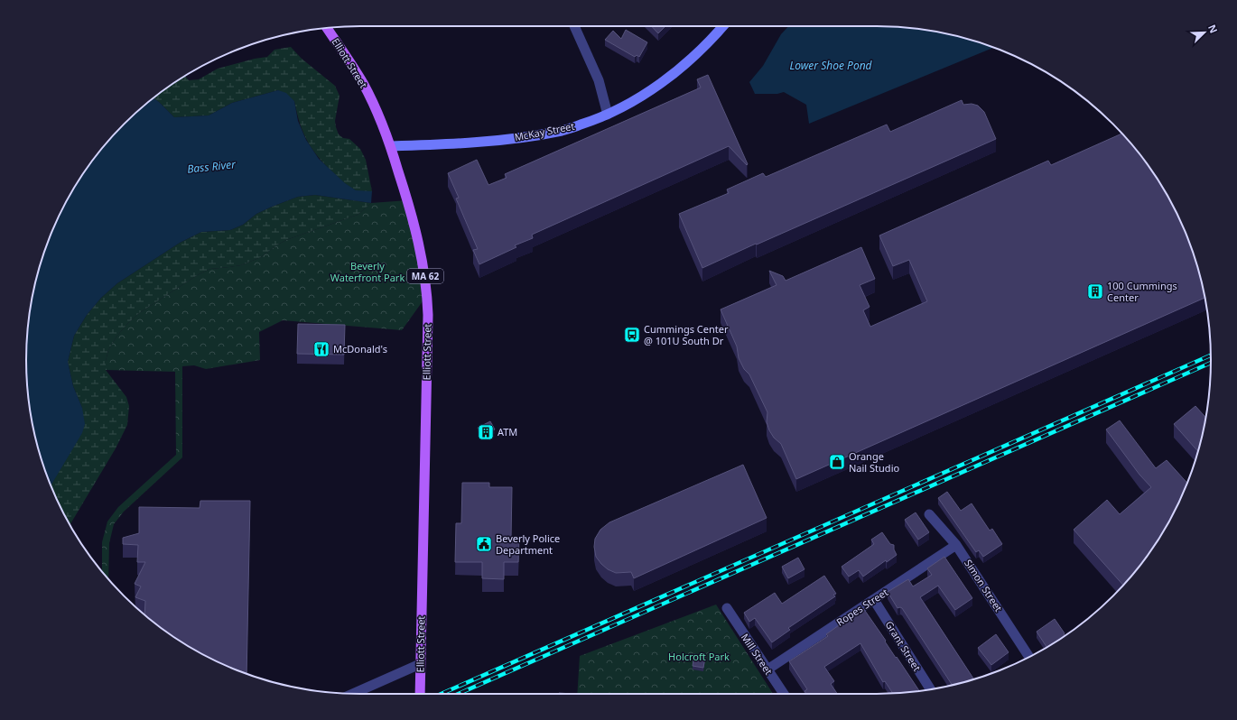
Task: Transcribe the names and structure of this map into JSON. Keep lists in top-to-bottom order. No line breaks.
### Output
{"streets":{"main road":["Elliott Street","McKay Street","MA 62"],"street":["Simon Street","Ropes Street","Grant Street","Mill Street"]},"crossings":[["Elliott Street","McKay Street"],["Simon Street","Ropes Street"],["Ropes Street","Grant Street"],["Ropes Street","Mill Street"]],"water":["Lower Shoe Pond","Bass River"],"parks":["Beverly Waterfront Park","Holcroft Park"],"places":{"building":["100 Cummings Center","ATM"],"bus stop":["Cummings Center @ 101U South Dr"],"restaurant":["McDonald's"],"shop":["Orange Nail Studio"],"public building":["Beverly Police Department"]},"north":"top right"}
